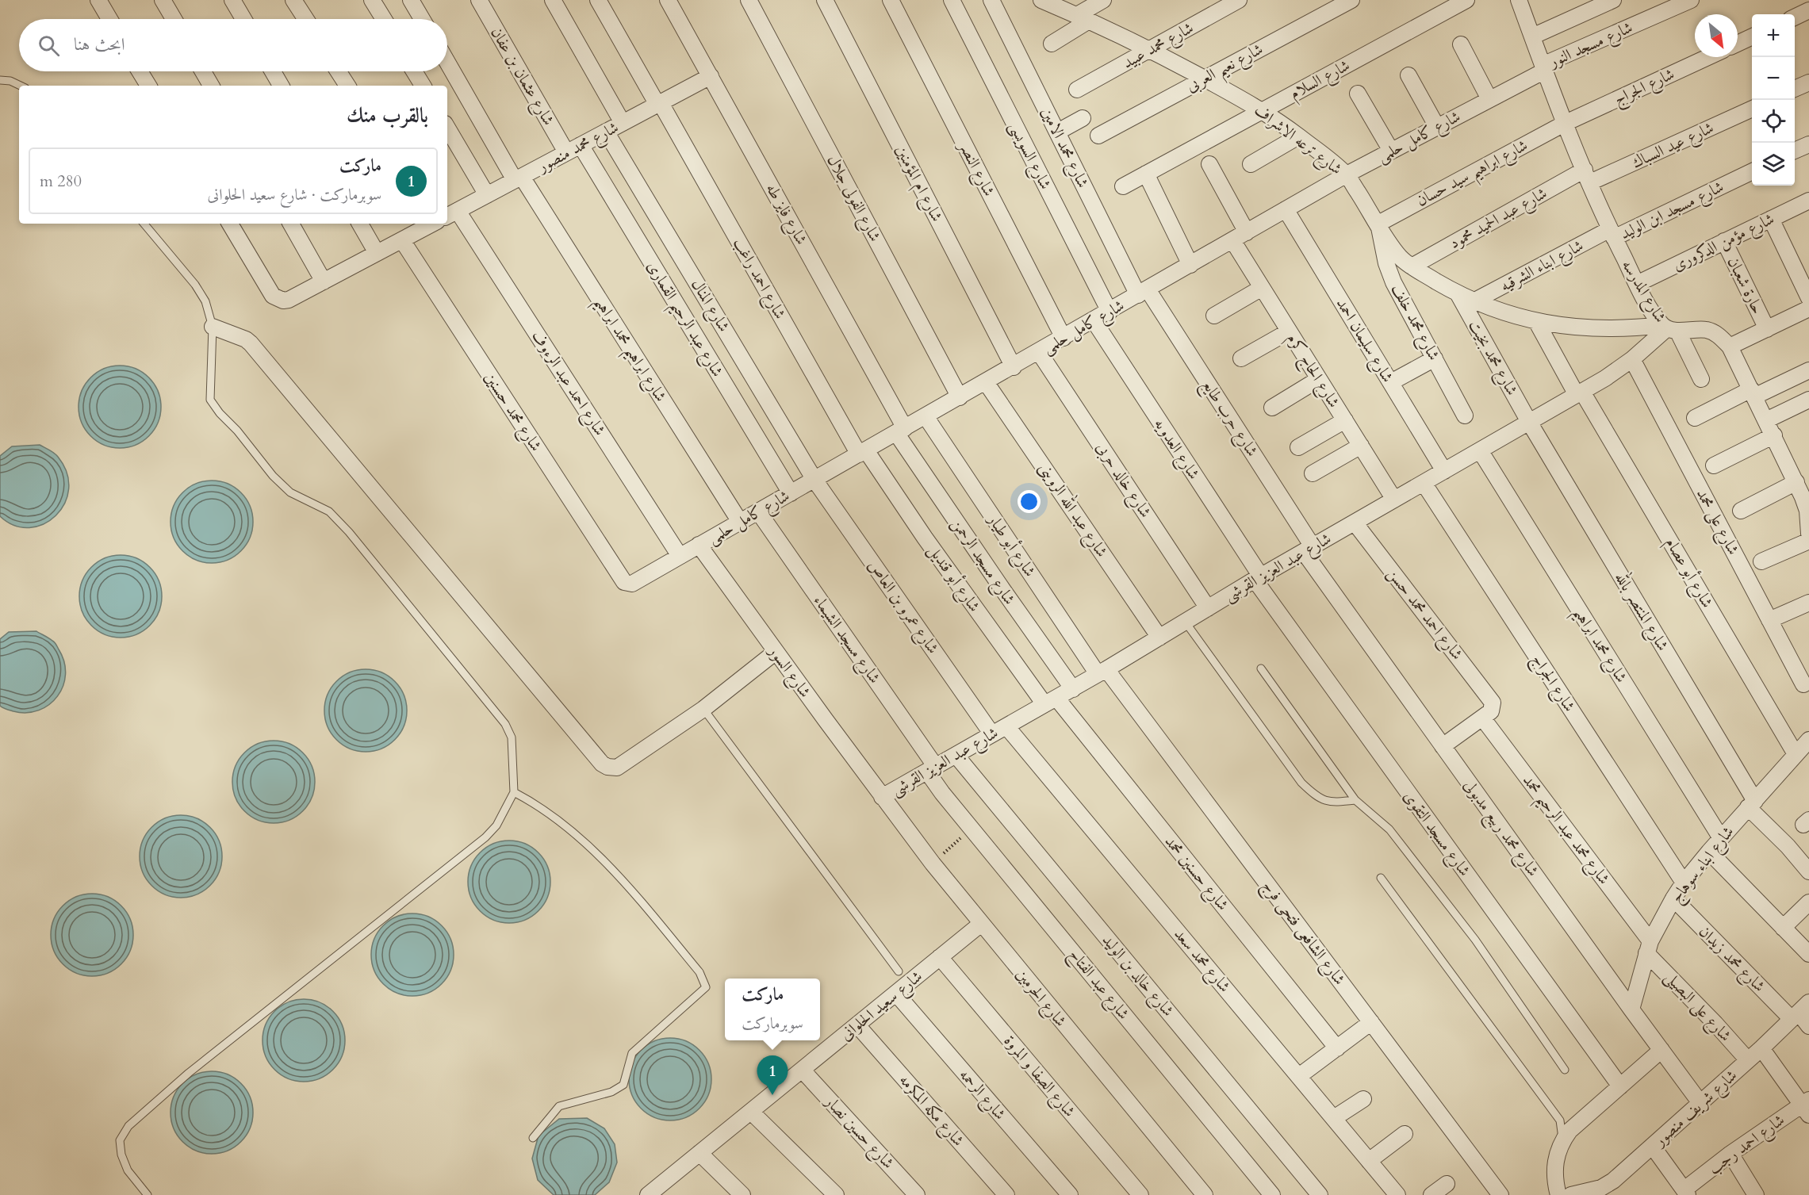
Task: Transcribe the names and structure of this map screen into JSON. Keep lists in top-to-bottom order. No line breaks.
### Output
{"streets":{"street":["شارع مسجد النور","شارع محمد عبيد","شارع نعيم العربى","شارع عثمان بن عفان","شارع السلام","شارع الجراج","شارع كامل حلمى","شارع ترعه الاشراف","شارع عيد السباك","شارع محمد منصور","شارع محمد الامين","شارع السويسى","شارع النصر","شارع ابراهيم سيد حسان","شارع ام المؤمنين","شارع الفولى جلال","شارع مسجد ابن الوليد","شارع فايز طه","شارع عبد الحميد محمود","شارع مؤمن الدكرورى","شارع ابناء الشرقيه","شارع احمد راغب","حارة شعبان","شارع المدرسه","شارع المنال","شارع عبد الرحيم القمارى","شارع محمد خلف","شارع سليمان احمد","شارع ابراهيم محمد ابراهيم","شارع محمد بخيت","شارع الحاج كرم","شارع احمد عبد الرءوف","شارع محمد حسنين","شارع حرب طايع","شارع العدويه","شارع خالد حربى","شارع عبد الله الروينى","شارع على محمد","شارع أبو طيار","شارع مسجد الرحمن","شارع عبد العزيز القرشى","شارع أبو عصام","شارع أبو قنديل","شارع عمرو بن العاص","شارع المنتصر بالله","شارع احمد محمد حسن","شارع مسجد الشيماء","شارع محمد ابراهيم","شارع السور","شارع محمد ربيع مدبولى","شارع محمد عبد الرحيم محمد","شارع مسجد التقوى","شارع ابناء سوهاج","شارع حسنين محمد","شارع الشافعى فتحى فرج","شارع محمد زيدان","شارع محمد سعد","شارع خالد بن الوليد","شارع عبد الفتاح","شارع الحرمين","شارع سعيد الحلوانى","شارع على البصيلى","شارع الصفا و المروة","شارع الرحمه","شارع شريف منصور","شارع مكه المكرمه","شارع حسين نصار","شارع احمد رجب"]},"crossings":[["شارع مسجد النور","شارع كامل حلمى"],["شارع مسجد النور","شارع المدرسه"],["شارع محمد عبيد","شارع ترعه الاشراف"],["شارع نعيم العربى","شارع ترعه الاشراف"],["شارع عثمان بن عفان","شارع محمد منصور"],["شارع السلام","شارع ترعه الاشراف"],["شارع الجراج","شارع ابراهيم سيد حسان"],["شارع الجراج","شارع المدرسه"],["شارع الجراج","شارع عبد العزيز القرشى"],["شارع الجراج","شارع ابناء سوهاج"],["شارع كامل حلمى","شارع ترعه الاشراف"],["شارع كامل حلمى","شارع محمد الامين"],["شارع كامل حلمى","شارع السويسى"],["شارع كامل حلمى","شارع النصر"],["شارع كامل حلمى","شارع ام المؤمنين"],["شارع كامل حلمى","شارع الفولى جلال"],["شارع كامل حلمى","شارع فايز طه"],["شارع كامل حلمى","شارع احمد راغب"],["شارع كامل حلمى","شارع المدرسه"],["شارع كامل حلمى","شارع المنال"],["شارع كامل حلمى","شارع عبد الرحيم القمارى"],["شارع كامل حلمى","شارع سليمان احمد"],["شارع كامل حلمى","شارع ابراهيم محمد ابراهيم"],["شارع كامل حلمى","شارع الحاج كرم"],["شارع كامل حلمى","شارع احمد عبد الرءوف"],["شارع كامل حلمى","شارع محمد حسنين"],["شارع كامل حلمى","شارع حرب طايع"],["شارع كامل حلمى","شارع العدويه"],["شارع كامل حلمى","شارع خالد حربى"],["شارع كامل حلمى","شارع عبد الله الروينى"],["شارع كامل حلمى","شارع أبو طيار"],["شارع كامل حلمى","شارع مسجد الرحمن"],["شارع كامل حلمى","شارع أبو قنديل"],["شارع كامل حلمى","شارع عمرو بن العاص"],["شارع كامل حلمى","شارع مسجد الشيماء"],["شارع كامل حلمى","شارع السور"],["شارع ترعه الاشراف","شارع ابراهيم سيد حسان"],["شارع ترعه الاشراف","شارع عبد الحميد محمود"],["شارع ترعه الاشراف","شارع ابناء الشرقيه"],["شارع ترعه الاشراف","شارع المدرسه"],["شارع ترعه الاشراف","شارع محمد خلف"],["شارع ترعه الاشراف","شارع محمد بخيت"],["شارع ترعه الاشراف","شارع عبد العزيز القرشى"],["شارع ترعه الاشراف","شارع أبو عصام"],["شارع عيد السباك","شارع عبد الحميد محمود"],["شارع عيد السباك","شارع المدرسه"],["شارع محمد منصور","شارع فايز طه"],["شارع محمد منصور","شارع احمد راغب"],["شارع محمد منصور","شارع المنال"],["شارع محمد منصور","شارع عبد الرحيم القمارى"],["شارع محمد منصور","شارع ابراهيم محمد ابراهيم"],["شارع محمد منصور","شارع محمد حسنين"],["شارع محمد الامين","شارع حرب طايع"],["شارع ابراهيم سيد حسان","شارع المدرسه"],["شارع ابراهيم سيد حسان","شارع محمد خلف"],["شارع مسجد ابن الوليد","شارع ابناء الشرقيه"],["شارع مسجد ابن الوليد","شارع المدرسه"],["شارع فايز طه","شارع مسجد الرحمن"],["شارع عبد الحميد محمود","شارع المدرسه"],["شارع مؤمن الدكرورى","حارة شعبان"],["شارع مؤمن الدكرورى","شارع المدرسه"],["شارع ابناء الشرقيه","شارع المدرسه"],["شارع احمد راغب","شارع أبو قنديل"],["شارع المدرسه","شارع عبد العزيز القرشى"],["شارع المنال","شارع عمرو بن العاص"],["شارع سليمان احمد","شارع عبد العزيز القرشى"],["شارع محمد بخيت","شارع عبد العزيز القرشى"],["شارع محمد بخيت","شارع المنتصر بالله"],["شارع الحاج كرم","شارع عبد العزيز القرشى"],["شارع حرب طايع","شارع عبد العزيز القرشى"],["شارع حرب طايع","شارع محمد ربيع مدبولى"],["شارع العدويه","شارع عبد العزيز القرشى"],["شارع العدويه","شارع مسجد التقوى"],["شارع خالد حربى","شارع عبد العزيز القرشى"],["شارع عبد الله الروينى","شارع عبد العزيز القرشى"],["شارع على محمد","شارع عبد العزيز القرشى"],["شارع أبو طيار","شارع عبد العزيز القرشى"],["شارع أبو طيار","شارع الشافعى فتحى فرج"],["شارع مسجد الرحمن","شارع عبد العزيز القرشى"],["شارع عبد العزيز القرشى","شارع أبو عصام"],["شارع عبد العزيز القرشى","شارع أبو قنديل"],["شارع عبد العزيز القرشى","شارع عمرو بن العاص"],["شارع عبد العزيز القرشى","شارع المنتصر بالله"],["شارع عبد العزيز القرشى","شارع احمد محمد حسن"],["شارع عبد العزيز القرشى","شارع مسجد الشيماء"],["شارع عبد العزيز القرشى","شارع محمد ابراهيم"],["شارع عبد العزيز القرشى","شارع السور"],["شارع عبد العزيز القرشى","شارع محمد ربيع مدبولى"],["شارع عبد العزيز القرشى","شارع مسجد التقوى"],["شارع عبد العزيز القرشى","شارع حسنين محمد"],["شارع عبد العزيز القرشى","شارع الشافعى فتحى فرج"],["شارع عبد العزيز القرشى","شارع محمد سعد"],["شارع عبد العزيز القرشى","شارع خالد بن الوليد"],["شارع عبد العزيز القرشى","شارع عبد الفتاح"],["شارع عبد العزيز القرشى","شارع الحرمين"],["شارع أبو عصام","شارع ابناء سوهاج"],["شارع أبو قنديل","شارع حسنين محمد"],["شارع المنتصر بالله","شارع ابناء سوهاج"],["شارع احمد محمد حسن","شارع محمد عبد الرحيم محمد"],["شارع مسجد الشيماء","شارع عبد الفتاح"],["شارع محمد ابراهيم","شارع ابناء سوهاج"],["شارع السور","شارع الحرمين"],["شارع محمد ربيع مدبولى","شارع ابناء سوهاج"],["شارع محمد ربيع مدبولى","شارع شريف منصور"],["شارع محمد عبد الرحيم محمد","شارع ابناء سوهاج"],["شارع محمد عبد الرحيم محمد","شارع على البصيلى"],["شارع ابناء سوهاج","شارع محمد زيدان"],["شارع ابناء سوهاج","شارع على البصيلى"],["شارع محمد زيدان","شارع شريف منصور"],["شارع الحرمين","شارع سعيد الحلوانى"],["شارع سعيد الحلوانى","شارع الصفا و المروة"],["شارع سعيد الحلوانى","شارع الرحمه"],["شارع سعيد الحلوانى","شارع مكه المكرمه"],["شارع سعيد الحلوانى","شارع حسين نصار"],["شارع على البصيلى","شارع شريف منصور"]],"north":"bottom right","page":{"map_buttons":["+","−"],"search":"ابحث هنا","heading":"بالقرب منك","list":[{"mark":"1","name":"ماركت","note":"سوبرماركت · شارع سعيد الحلوانى","value":"280 m"}],"popup":["ماركت","سوبرماركت"],"pins":"1"}}
